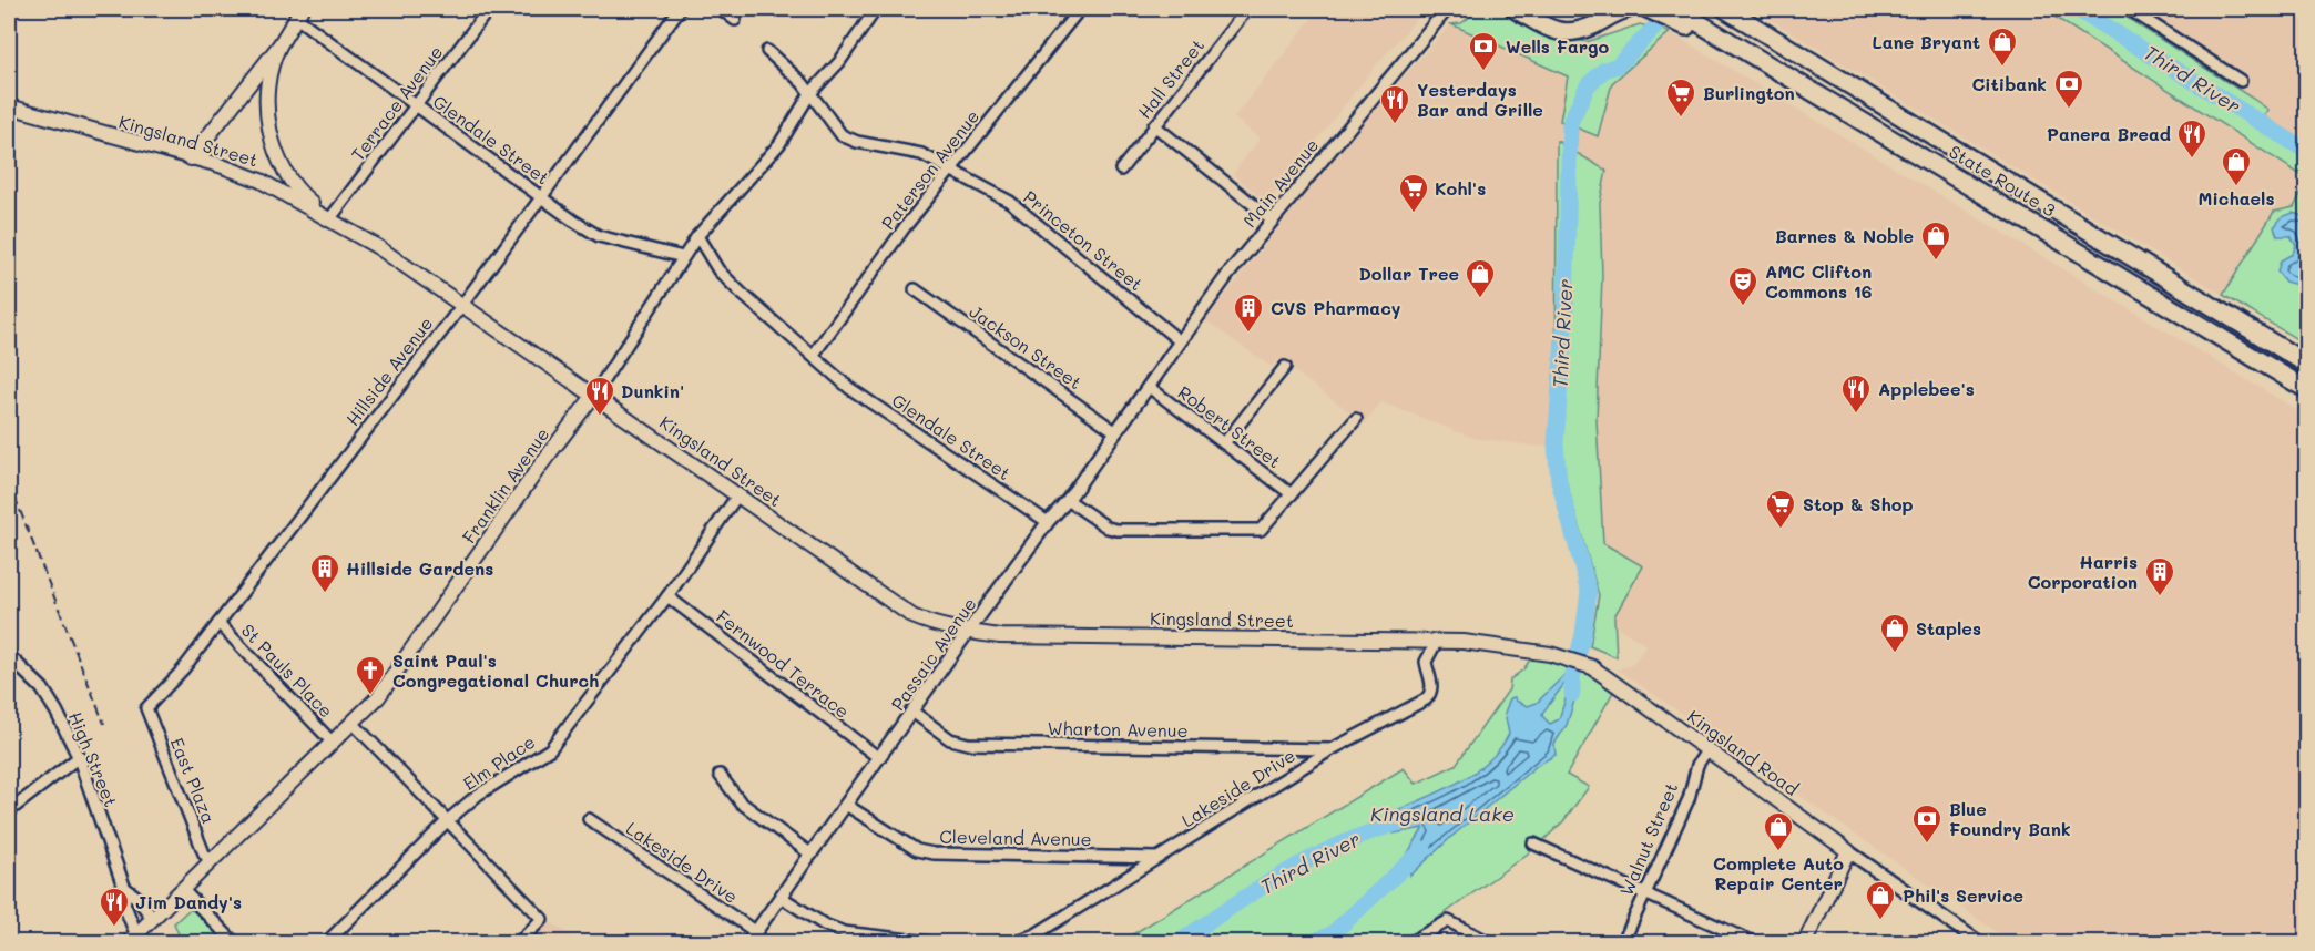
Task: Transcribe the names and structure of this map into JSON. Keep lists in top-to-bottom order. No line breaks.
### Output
{"streets":{"highway":["State Route 3"],"main road":["Kingsland Street","Franklin Avenue","Kingsland Road"],"street":["Hall Street","Terrace Avenue","Glendale Street","Paterson Avenue","Main Avenue","Princeton Street","Jackson Street","Hillside Avenue","Robert Street","Passaic Avenue","Fernwood Terrace","St Pauls Place","Wharton Avenue","High Street","Elm Place","East Plaza","Lakeside Drive","Cleveland Avenue","Walnut Street"]},"crossings":[["Terrace Avenue","Glendale Street"],["Terrace Avenue","Kingsland Street"],["Glendale Street","Paterson Avenue"],["Glendale Street","Hillside Avenue"],["Glendale Street","Franklin Avenue"],["Glendale Street","Passaic Avenue"],["Kingsland Street","Hillside Avenue"],["Kingsland Street","Franklin Avenue"],["Kingsland Street","Passaic Avenue"],["Kingsland Street","Kingsland Road"],["Kingsland Street","Elm Place"],["Kingsland Street","Lakeside Drive"],["Paterson Avenue","Princeton Street"],["Main Avenue","Princeton Street"],["Main Avenue","Robert Street"],["Main Avenue","Passaic Avenue"],["Princeton Street","Franklin Avenue"],["Jackson Street","Passaic Avenue"],["Hillside Avenue","St Pauls Place"],["Hillside Avenue","East Plaza"],["Robert Street","Passaic Avenue"],["Franklin Avenue","St Pauls Place"],["Franklin Avenue","High Street"],["Franklin Avenue","East Plaza"],["Passaic Avenue","Fernwood Terrace"],["Passaic Avenue","Wharton Avenue"],["Passaic Avenue","Lakeside Drive"],["Passaic Avenue","Cleveland Avenue"],["Fernwood Terrace","Elm Place"],["Wharton Avenue","Lakeside Drive"],["Kingsland Road","Walnut Street"],["Lakeside Drive","Cleveland Avenue"]],"water":["Third River","Kingsland Lake"],"places":{"shop":["Lane Bryant","Michaels","Barnes & Noble","Dollar Tree","Staples","Complete Auto Repair Center","Phil's Service"],"bank":["Wells Fargo","Citibank","Blue Foundry Bank"],"supermarket":["Burlington","Kohl's","Stop & Shop"],"restaurant":["Yesterdays Bar and Grille","Panera Bread","Applebee's","Dunkin'","Jim Dandy's"],"theatre":["AMC Clifton Commons 16"],"building":["CVS Pharmacy","Hillside Gardens","Harris Corporation"],"church":["Saint Paul's Congregational Church"]}}
